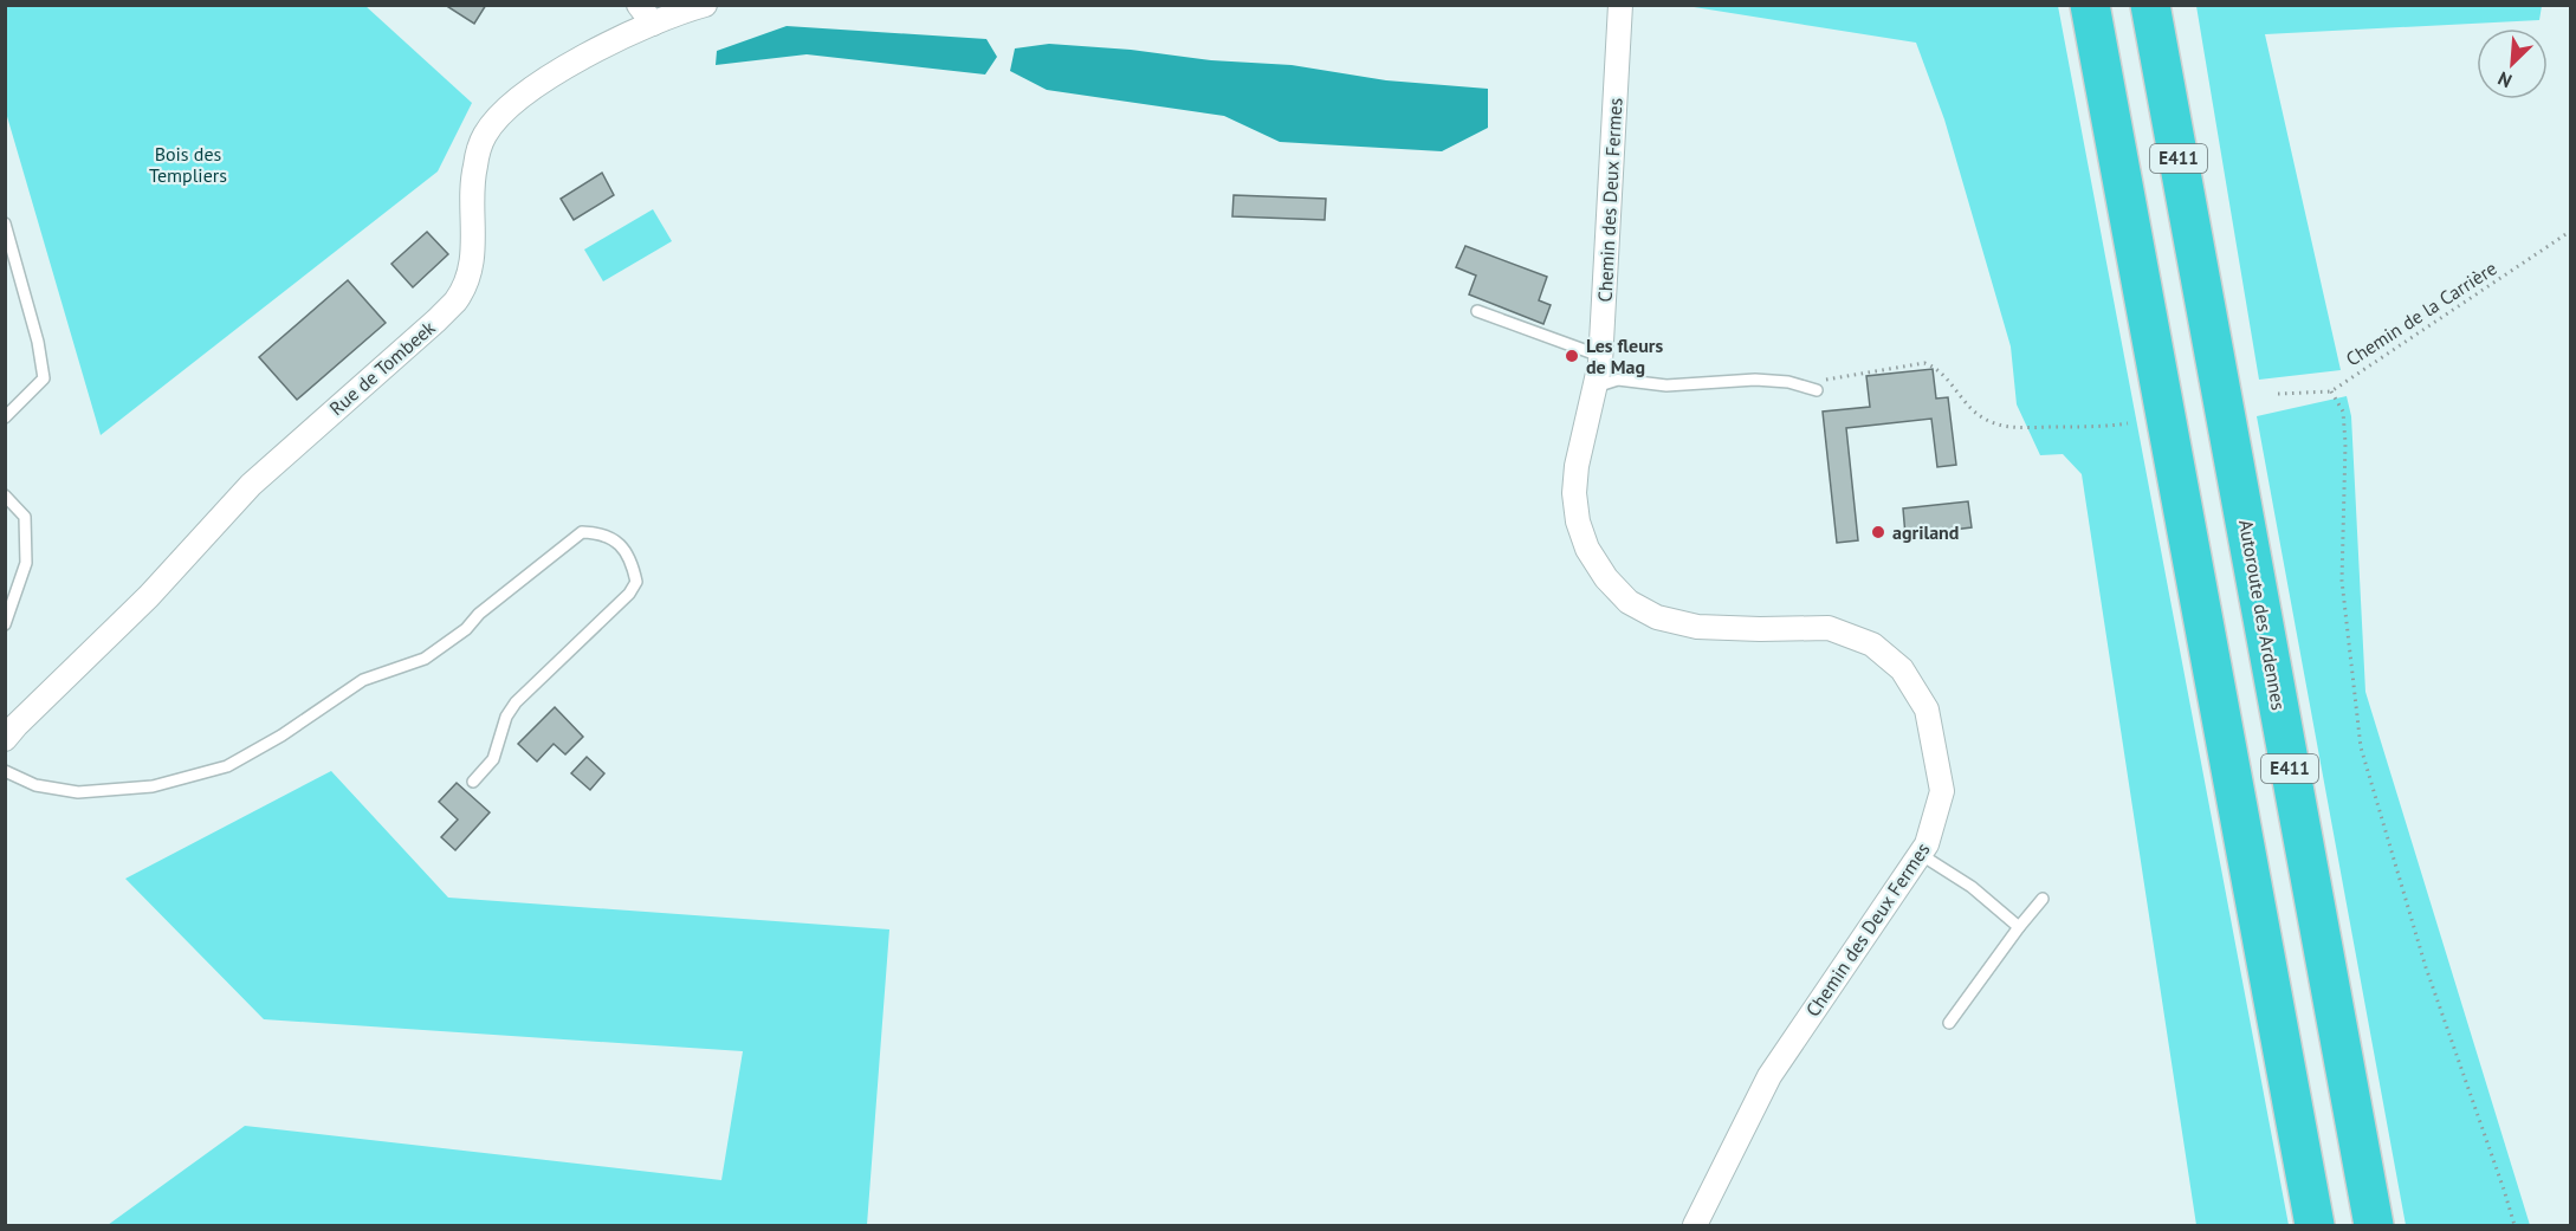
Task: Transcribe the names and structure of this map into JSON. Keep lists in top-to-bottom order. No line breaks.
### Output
{"streets":{"highway":["E411","Autoroute des Ardennes"],"street":["Chemin des Deux Fermes","Rue de Tombeek"],"path":["Chemin de la Carrière"]},"parks":["Bois des Templiers"],"places":["Les fleurs de Mag","agriland"],"north":"bottom left"}
